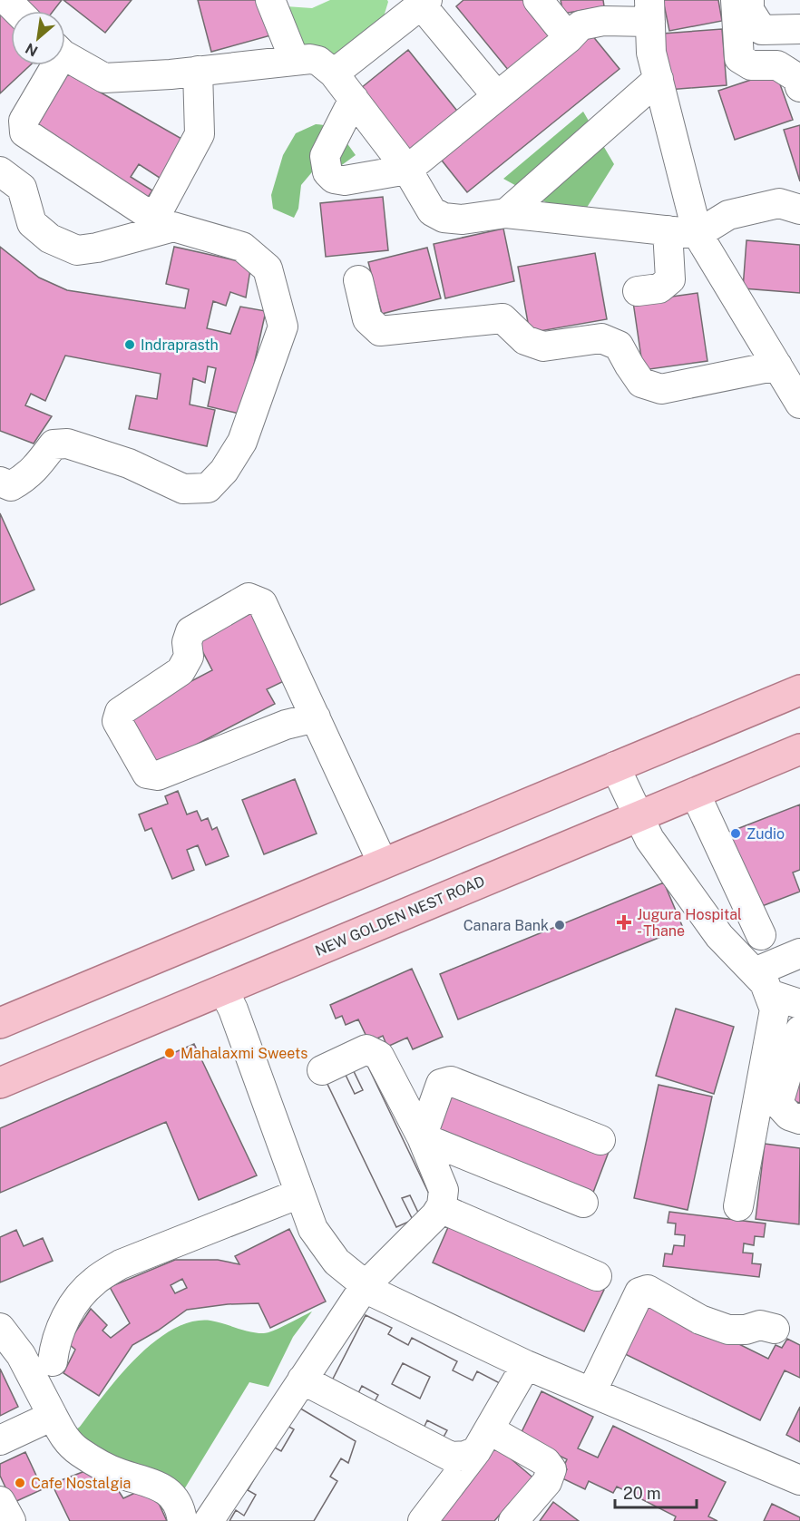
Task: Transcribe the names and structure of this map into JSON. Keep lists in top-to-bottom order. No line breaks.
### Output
{"streets":{"main road":["NEW GOLDEN NEST ROAD"]},"places":{"other":["Indraprasth","Zudio","Canara Bank","Mahalaxmi Sweets","Cafe Nostalgia"],"health":["Jugura Hospital - Thane"]},"scale_bar":"20 m","north":"bottom left"}
